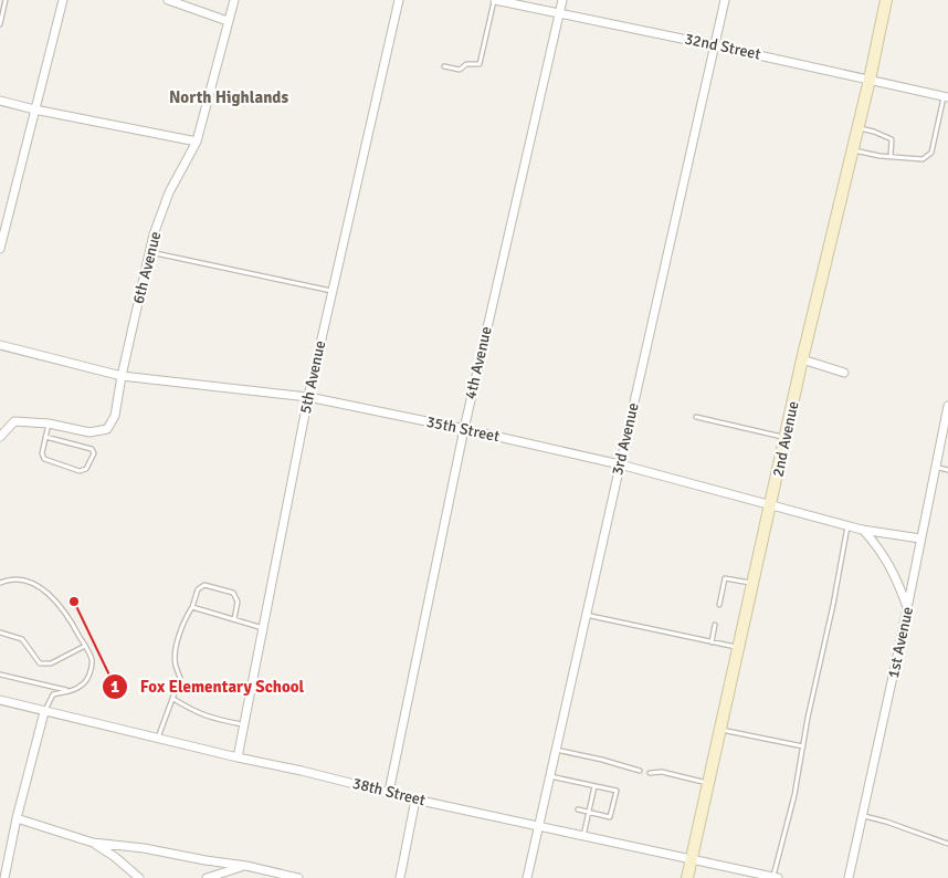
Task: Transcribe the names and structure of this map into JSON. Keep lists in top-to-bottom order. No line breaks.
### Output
{"streets":{"main road":["2nd Avenue"],"street":["32nd Street","6th Avenue","4th Avenue","5th Avenue","35th Street","3rd Avenue","1st Avenue","38th Street"]},"crossings":[["32nd Street","4th Avenue"],["32nd Street","3rd Avenue"],["32nd Street","2nd Avenue"],["6th Avenue","35th Street"],["4th Avenue","35th Street"],["4th Avenue","38th Street"],["5th Avenue","35th Street"],["5th Avenue","38th Street"],["35th Street","3rd Avenue"],["35th Street","2nd Avenue"],["35th Street","1st Avenue"],["3rd Avenue","38th Street"],["2nd Avenue","38th Street"]],"districts":["North Highlands"],"places":["Fox Elementary School"]}
